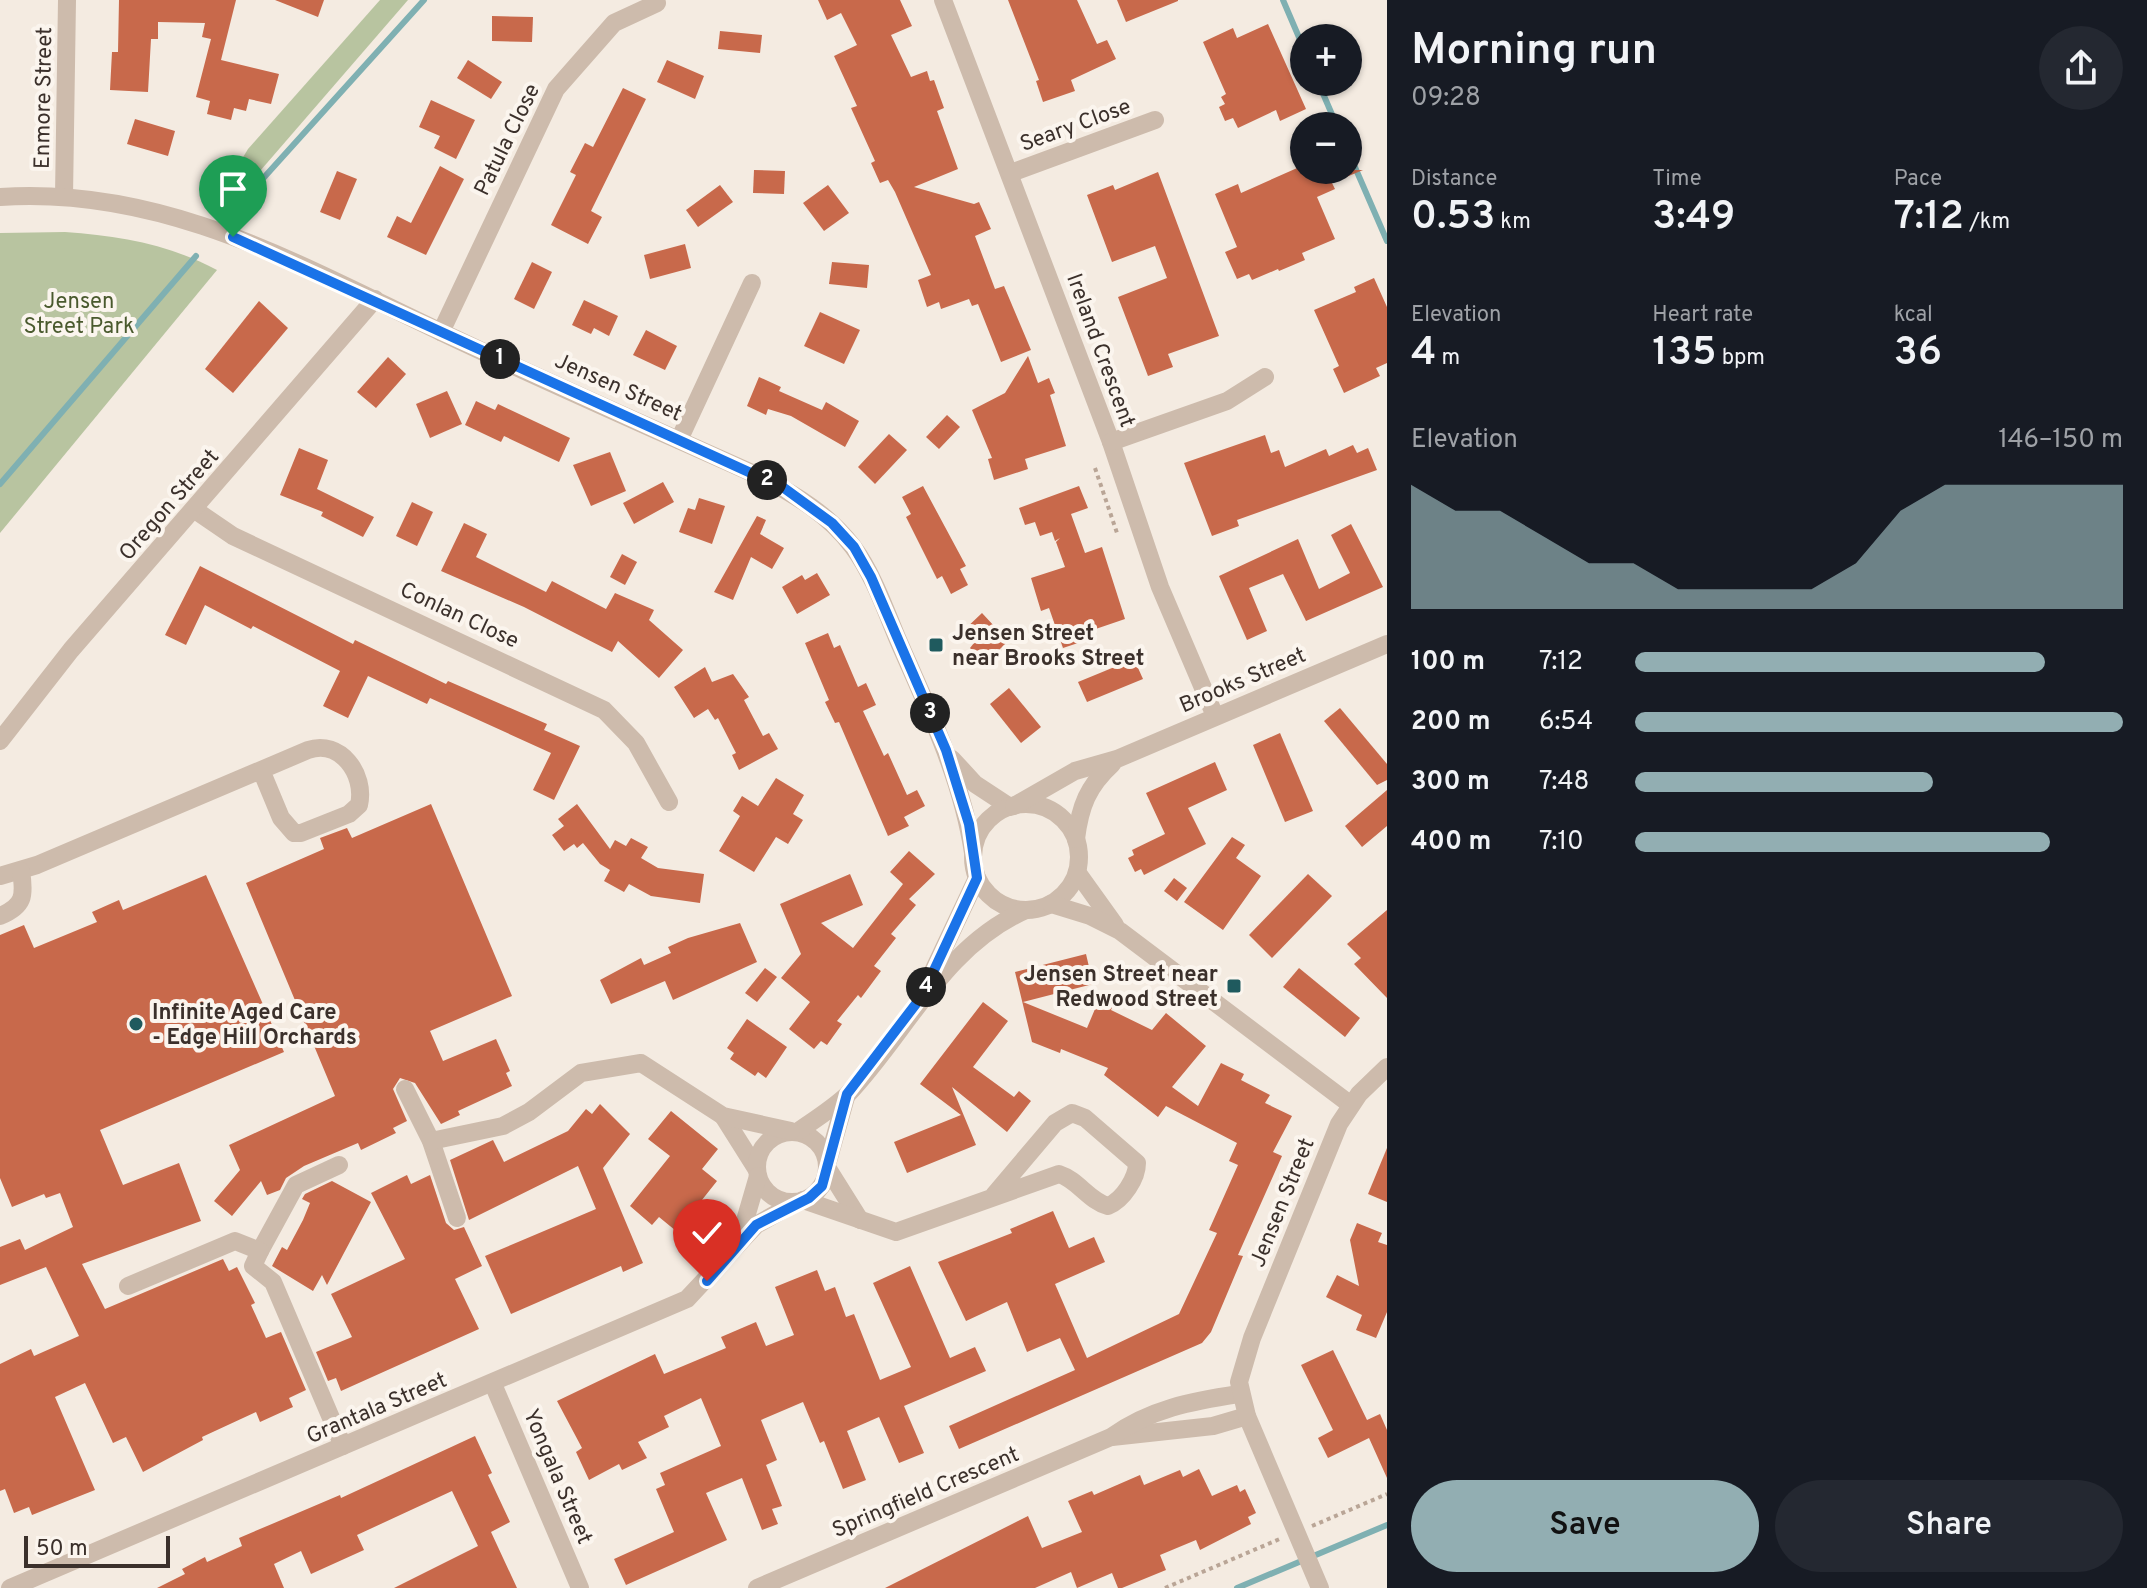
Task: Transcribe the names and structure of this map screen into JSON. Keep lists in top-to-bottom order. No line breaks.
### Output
{"streets":{"street":["Enmore Street","Seary Close","Patula Close","Ireland Crescent","Jensen Street","Oregon Street","Conlan Close","Brooks Street","Grantala Street","Yongala Street","Springfield Crescent"]},"crossings":[["Enmore Street","Jensen Street"],["Seary Close","Ireland Crescent"],["Patula Close","Jensen Street"],["Ireland Crescent","Brooks Street"],["Jensen Street","Oregon Street"],["Jensen Street","Brooks Street"],["Jensen Street","Springfield Crescent"],["Oregon Street","Conlan Close"],["Grantala Street","Yongala Street"]],"parks":["Jensen Street Park"],"places":{"transit":["Jensen Street near Brooks Street","Jensen Street near Redwood Street"],"other":["Infinite Aged Care - Edge Hill Orchards"]},"scale_bar":"50 m","page":{"heading":["Morning run","09:28"],"map_buttons":["+","−"],"stats":[["Distance","0.53 km"],["Time","3:49"],["Pace","7:12 /km"],["Elevation","4 m"],["Heart rate","135 bpm"],["kcal","36"]],"pins":["1","2","3","4"],"chart":["Elevation","146–150 m"],"list":[{"name":"100 m","note":"7:12"},{"name":"200 m","note":"6:54"},{"name":"300 m","note":"7:48"},{"name":"400 m","note":"7:10"}],"buttons":["Save","Share"],"scale":"50 m"}}
